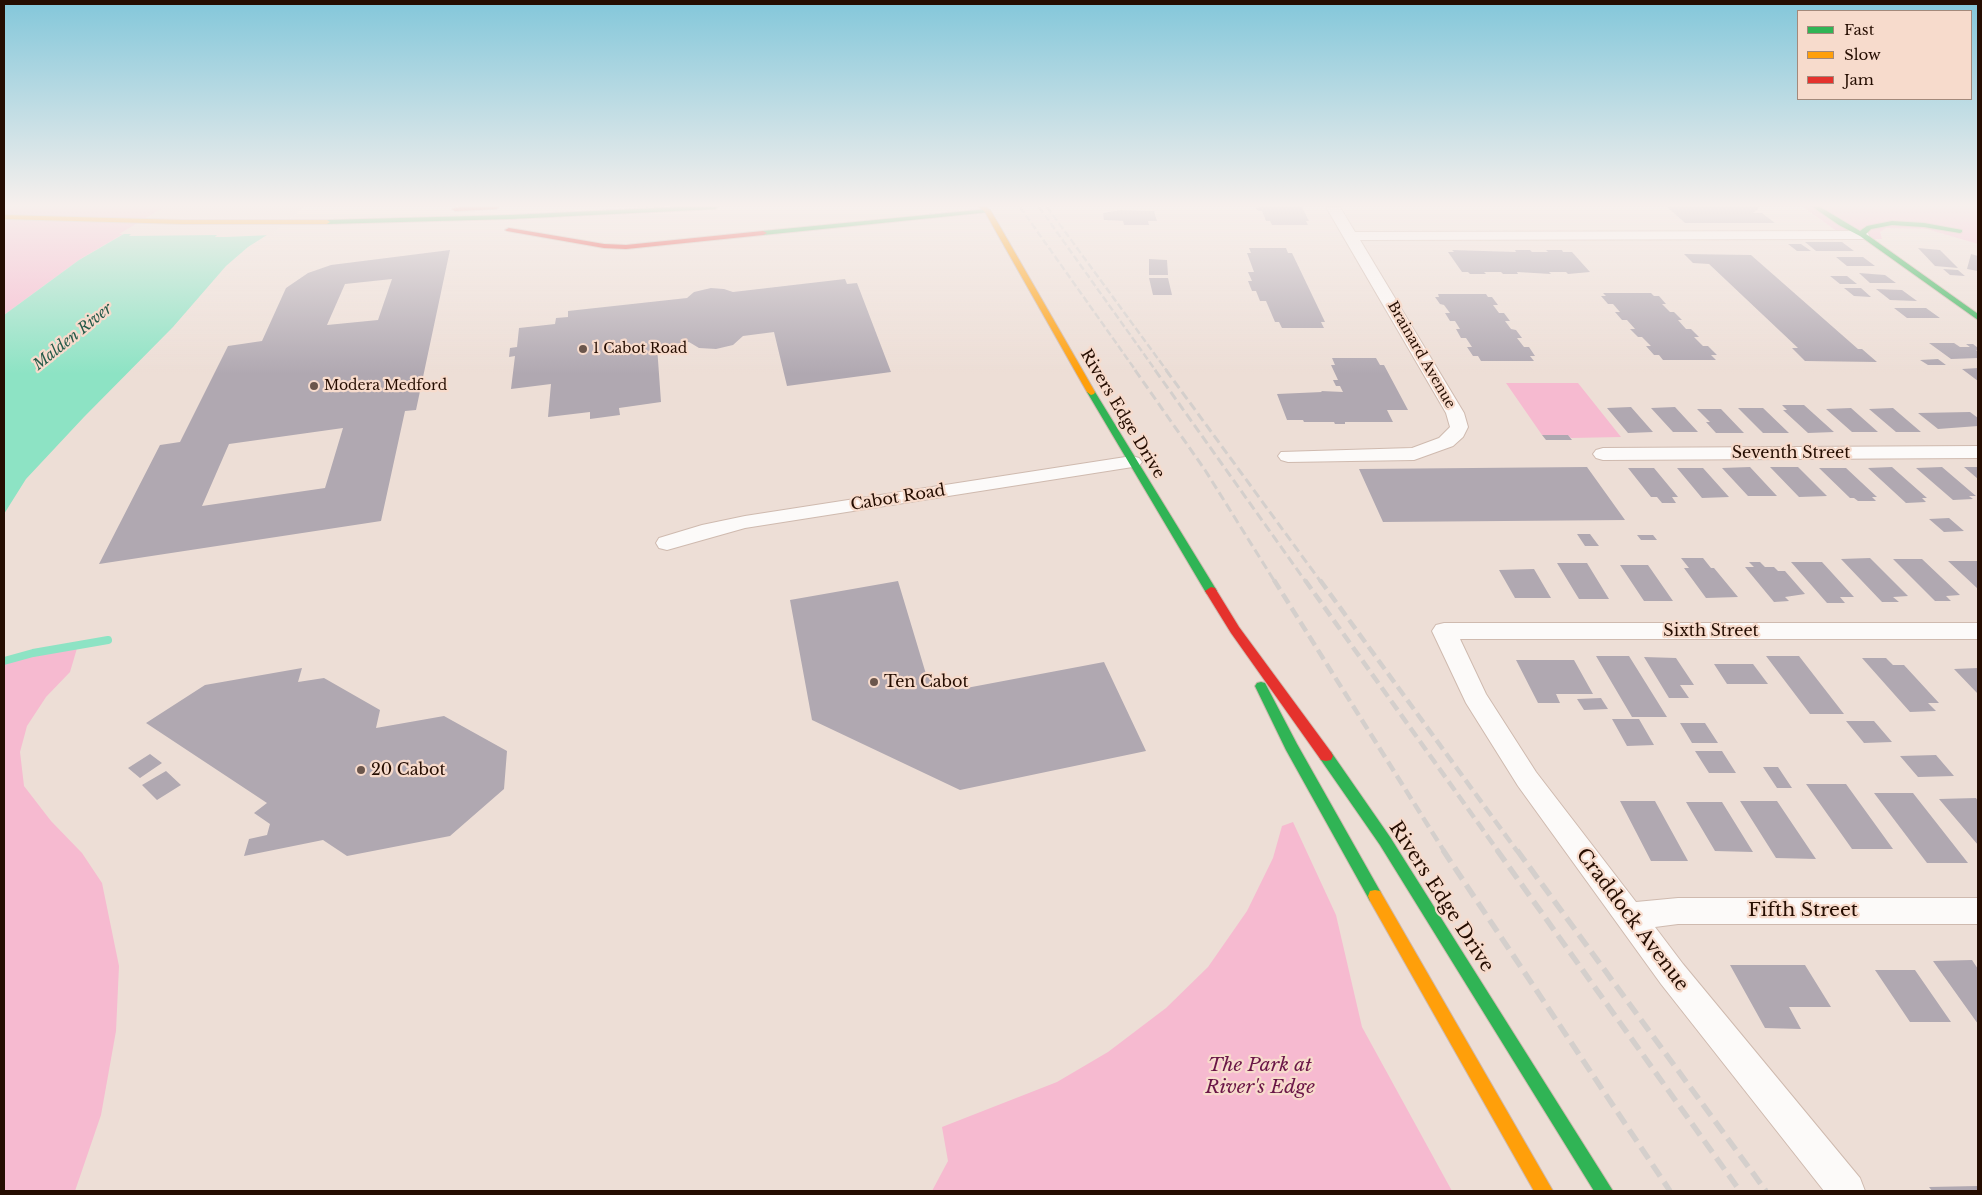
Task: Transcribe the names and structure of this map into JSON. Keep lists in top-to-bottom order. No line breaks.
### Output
{"streets":{"main road":["Rivers Edge Drive"],"street":["Brainard Avenue","Seventh Street","Cabot Road","Sixth Street","Fifth Street","Craddock Avenue"]},"crossings":[["Rivers Edge Drive","Cabot Road"],["Sixth Street","Craddock Avenue"],["Fifth Street","Craddock Avenue"]],"water":["Malden River"],"parks":["The Park at River's Edge"],"places":["1 Cabot Road","Modera Medford","Ten Cabot","20 Cabot"],"legend":["Fast","Slow","Jam"]}
